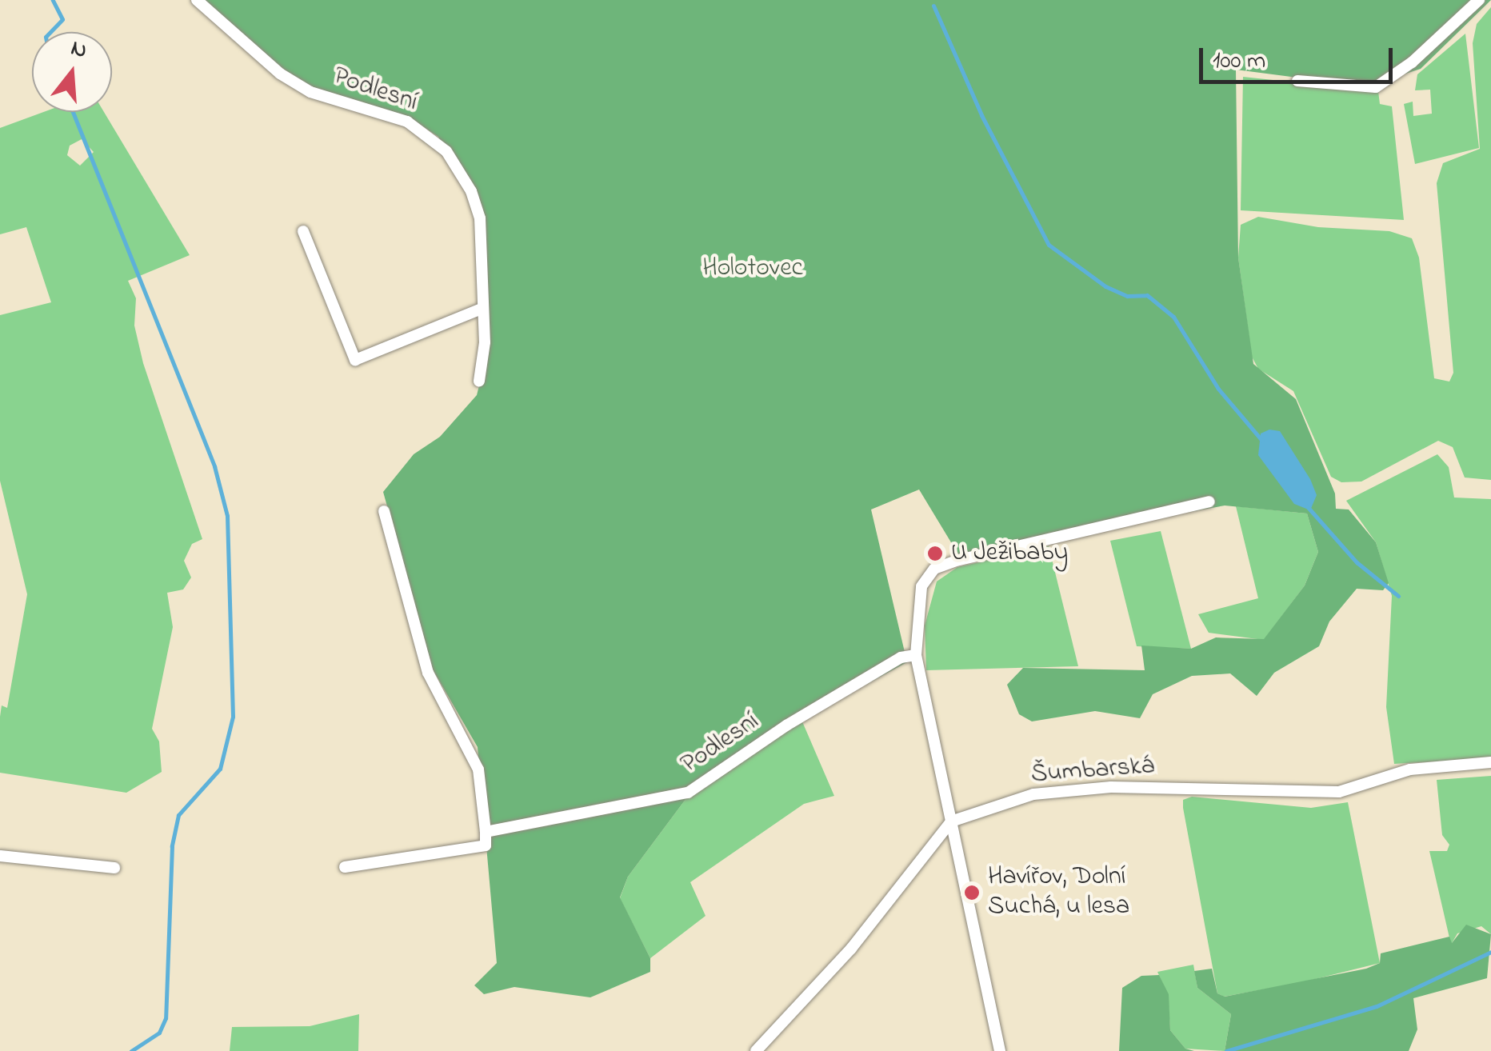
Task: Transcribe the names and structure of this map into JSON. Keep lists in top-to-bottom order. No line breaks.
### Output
{"streets":{"street":["Podlesní","Šumbarská"]},"parks":["Holotovec"],"places":["U Ježibaby","Havířov, Dolní Suchá, u lesa"],"scale_bar":"100 m","north":"top"}
